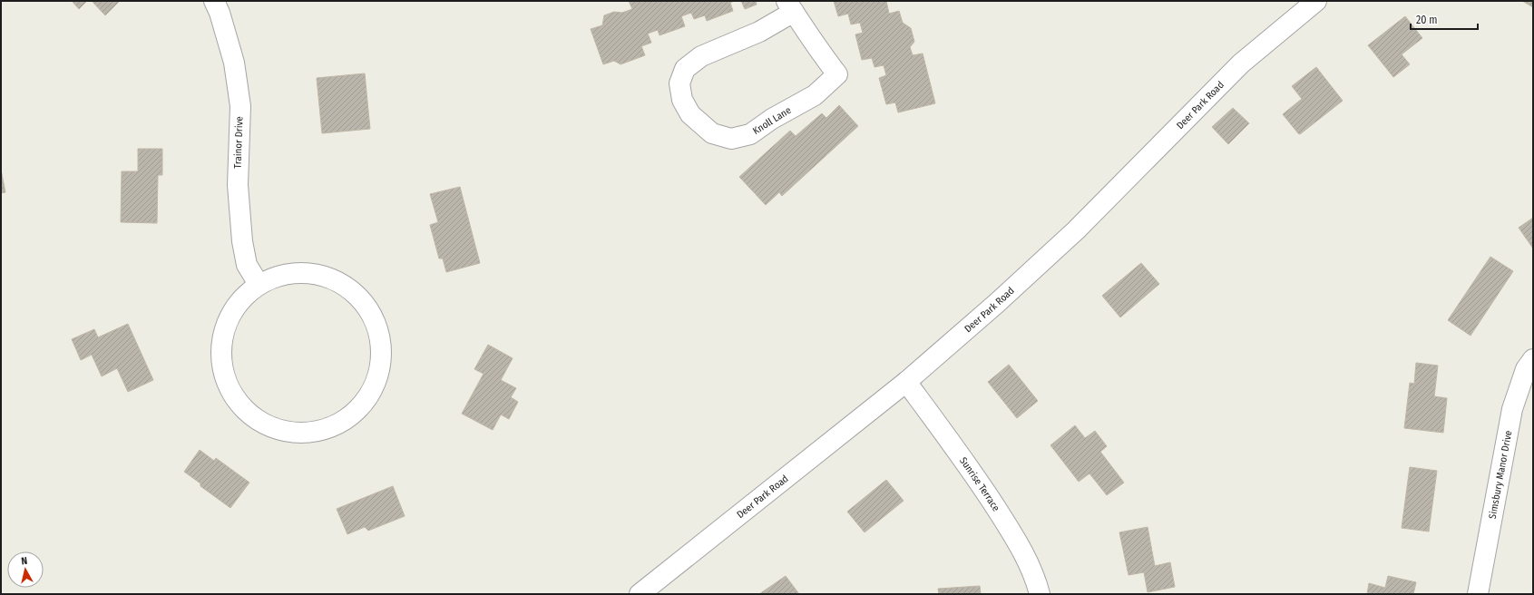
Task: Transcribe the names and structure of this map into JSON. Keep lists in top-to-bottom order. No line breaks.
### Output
{"streets":{"street":["Deer Park Road","Knoll Lane","Trainor Drive","Simsbury Manor Drive","Sunrise Terrace"]},"crossings":[["Deer Park Road","Sunrise Terrace"]],"scale_bar":"20 m","north":"top"}
